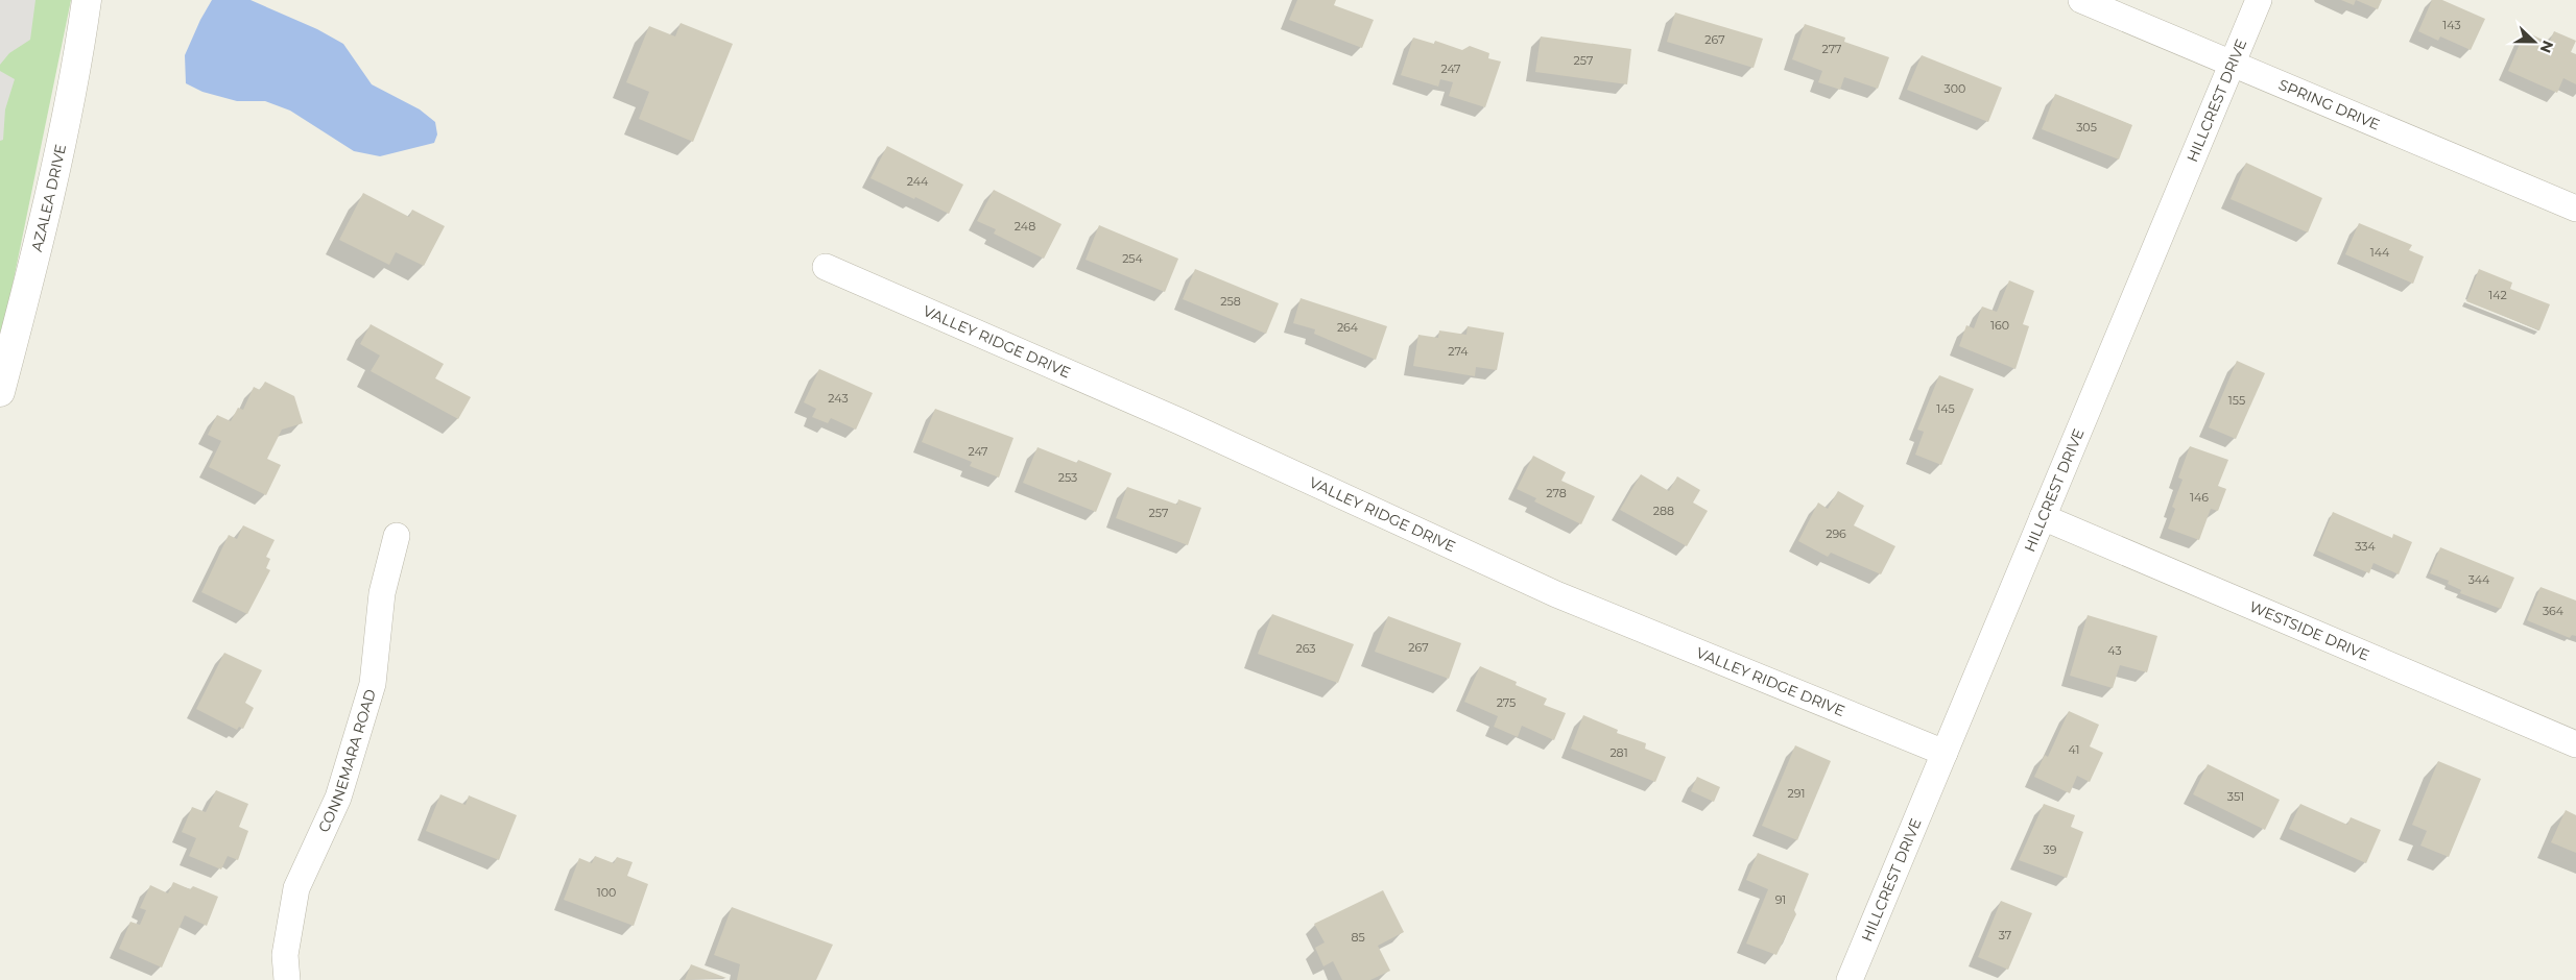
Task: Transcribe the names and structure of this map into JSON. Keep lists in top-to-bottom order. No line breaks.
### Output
{"streets":{"street":["HILLCREST DRIVE","SPRING DRIVE","AZALEA DRIVE","VALLEY RIDGE DRIVE","WESTSIDE DRIVE","CONNEMARA ROAD"]},"crossings":[["HILLCREST DRIVE","SPRING DRIVE"],["HILLCREST DRIVE","VALLEY RIDGE DRIVE"],["HILLCREST DRIVE","WESTSIDE DRIVE"]],"house_numbers":["143","267","277","257","247","300","305","244","248","144","254","142","258","160","264","274","243","155","145","247","253","278","146","288","257","296","334","344","364","267","263","43","275","41","281","291","351","39","100","91","37","85"],"north":"right"}
